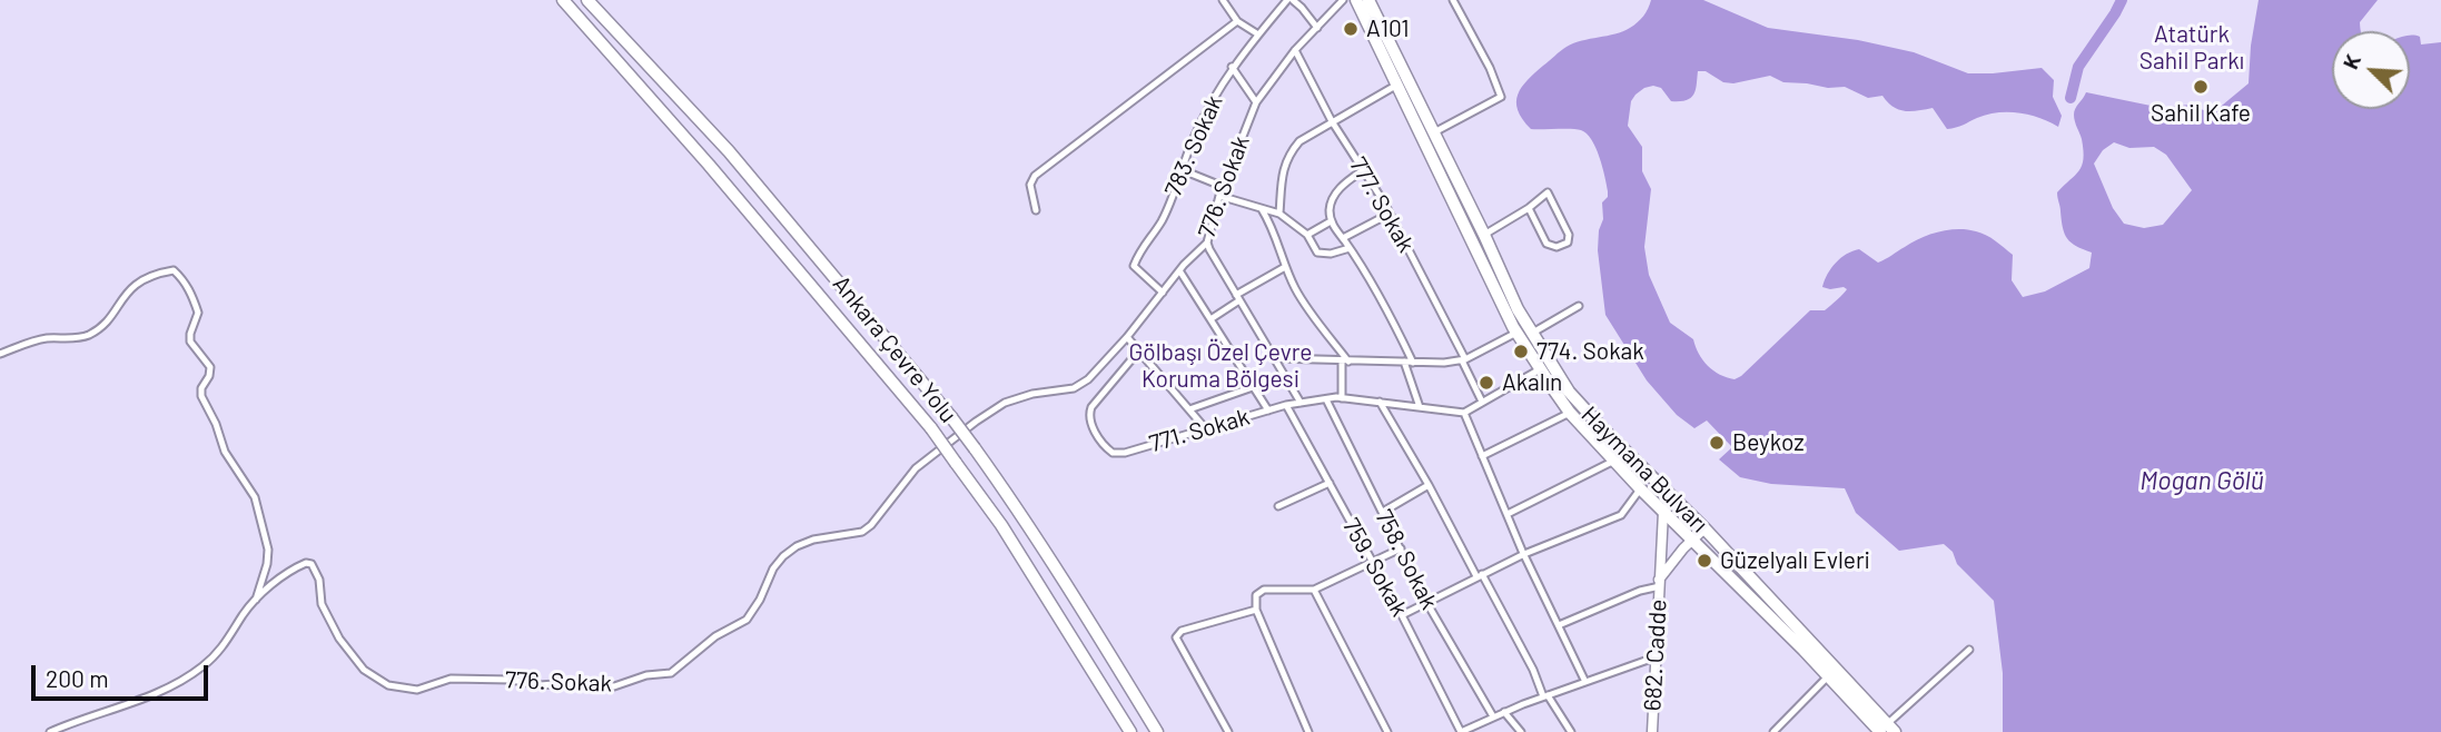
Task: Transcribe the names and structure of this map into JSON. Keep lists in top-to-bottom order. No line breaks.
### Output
{"streets":{"highway":["Ankara Çevre Yolu","Haymana Bulvarı"],"main road":["682. Cadde"],"street":["783. Sokak","776. Sokak","777. Sokak","771. Sokak","758. Sokak","759. Sokak"]},"crossings":[["783. Sokak","776. Sokak"],["776. Sokak","777. Sokak"],["771. Sokak","758. Sokak"],["771. Sokak","759. Sokak"],["Haymana Bulvarı","682. Cadde"]],"water":["Mogan Gölü"],"parks":["Atatürk Sahil Parkı","Gölbaşı Özel Çevre Koruma Bölgesi"],"places":["A101","Sahil Kafe","774. Sokak","Akalın","Beykoz","Güzelyalı Evleri"],"scale_bar":"200 m","north":"top left"}
